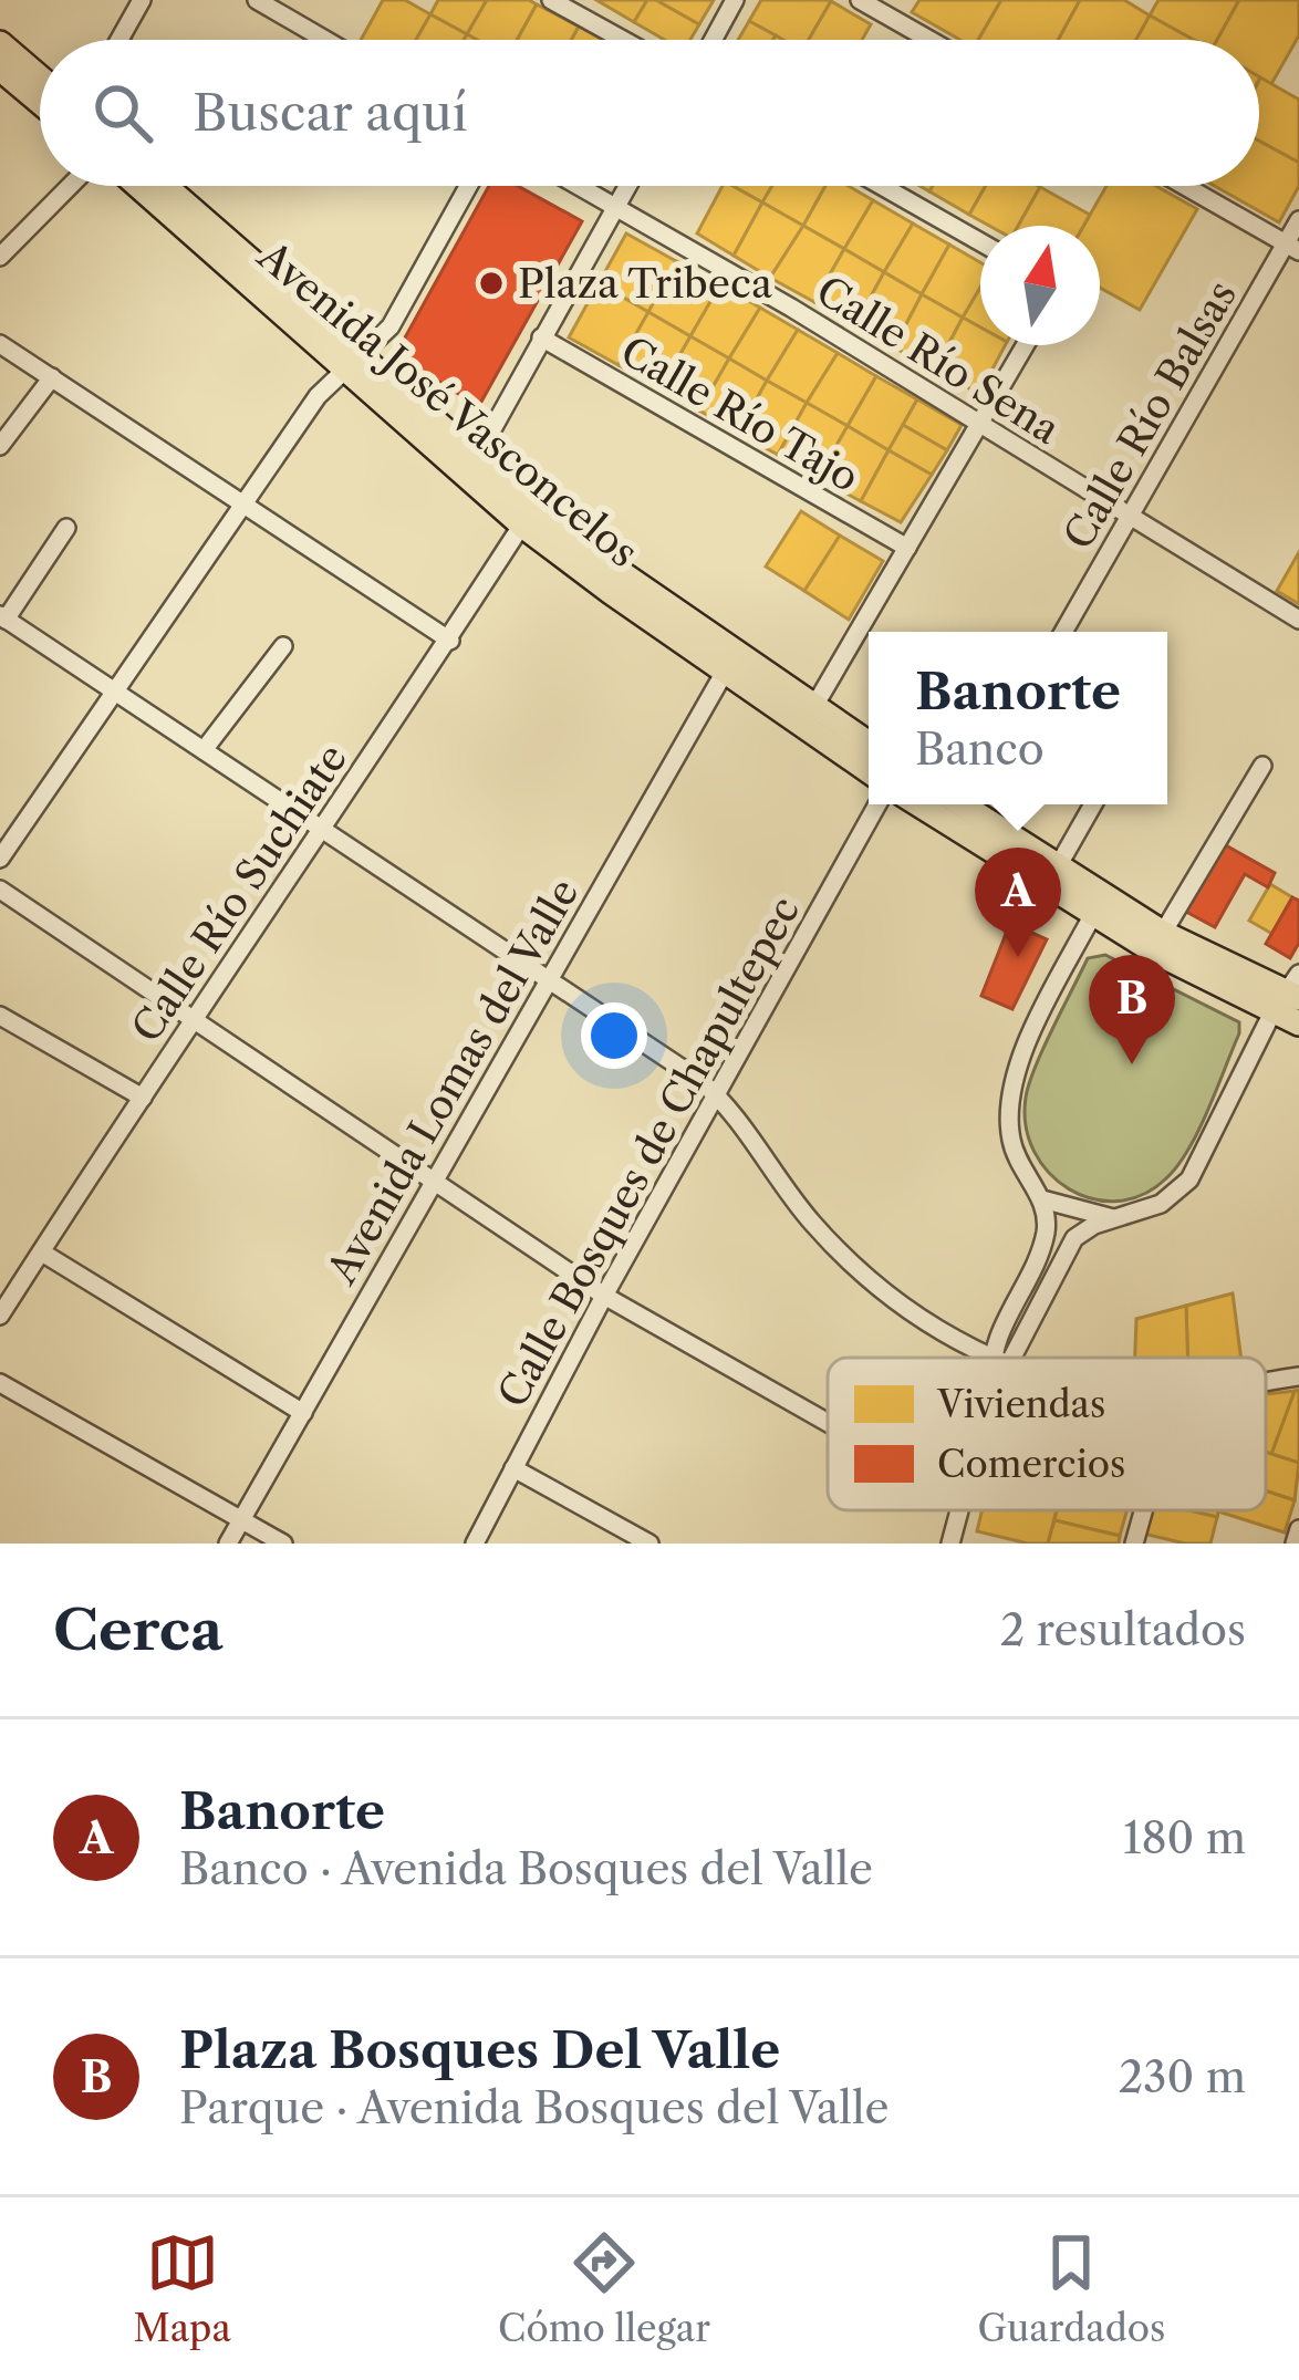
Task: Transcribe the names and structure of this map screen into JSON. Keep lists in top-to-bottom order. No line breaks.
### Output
{"streets":{"main road":["Avenida José Vasconcelos"],"street":["Calle Río Sena","Calle Río Tajo","Calle Río Balsas","Calle Río Suchiate","Avenida Lomas del Valle","Calle Bosques de Chapultepec"]},"crossings":[["Calle Río Sena","Calle Río Balsas"],["Avenida José Vasconcelos","Calle Río Suchiate"],["Avenida José Vasconcelos","Avenida Lomas del Valle"]],"places":["Plaza Tribeca"],"legend":["Viviendas","Comercios"],"north":"top","page":{"search":"Buscar aquí","popup":["Banorte","Banco"],"pins":["A","B"],"heading":["Cerca","2 resultados"],"list":[{"mark":"A","name":"Banorte","note":"Banco · Avenida Bosques del Valle","value":"180 m"},{"mark":"B","name":"Plaza Bosques Del Valle","note":"Parque · Avenida Bosques del Valle","value":"230 m"}],"nav":["Mapa","Cómo llegar","Guardados"]}}
